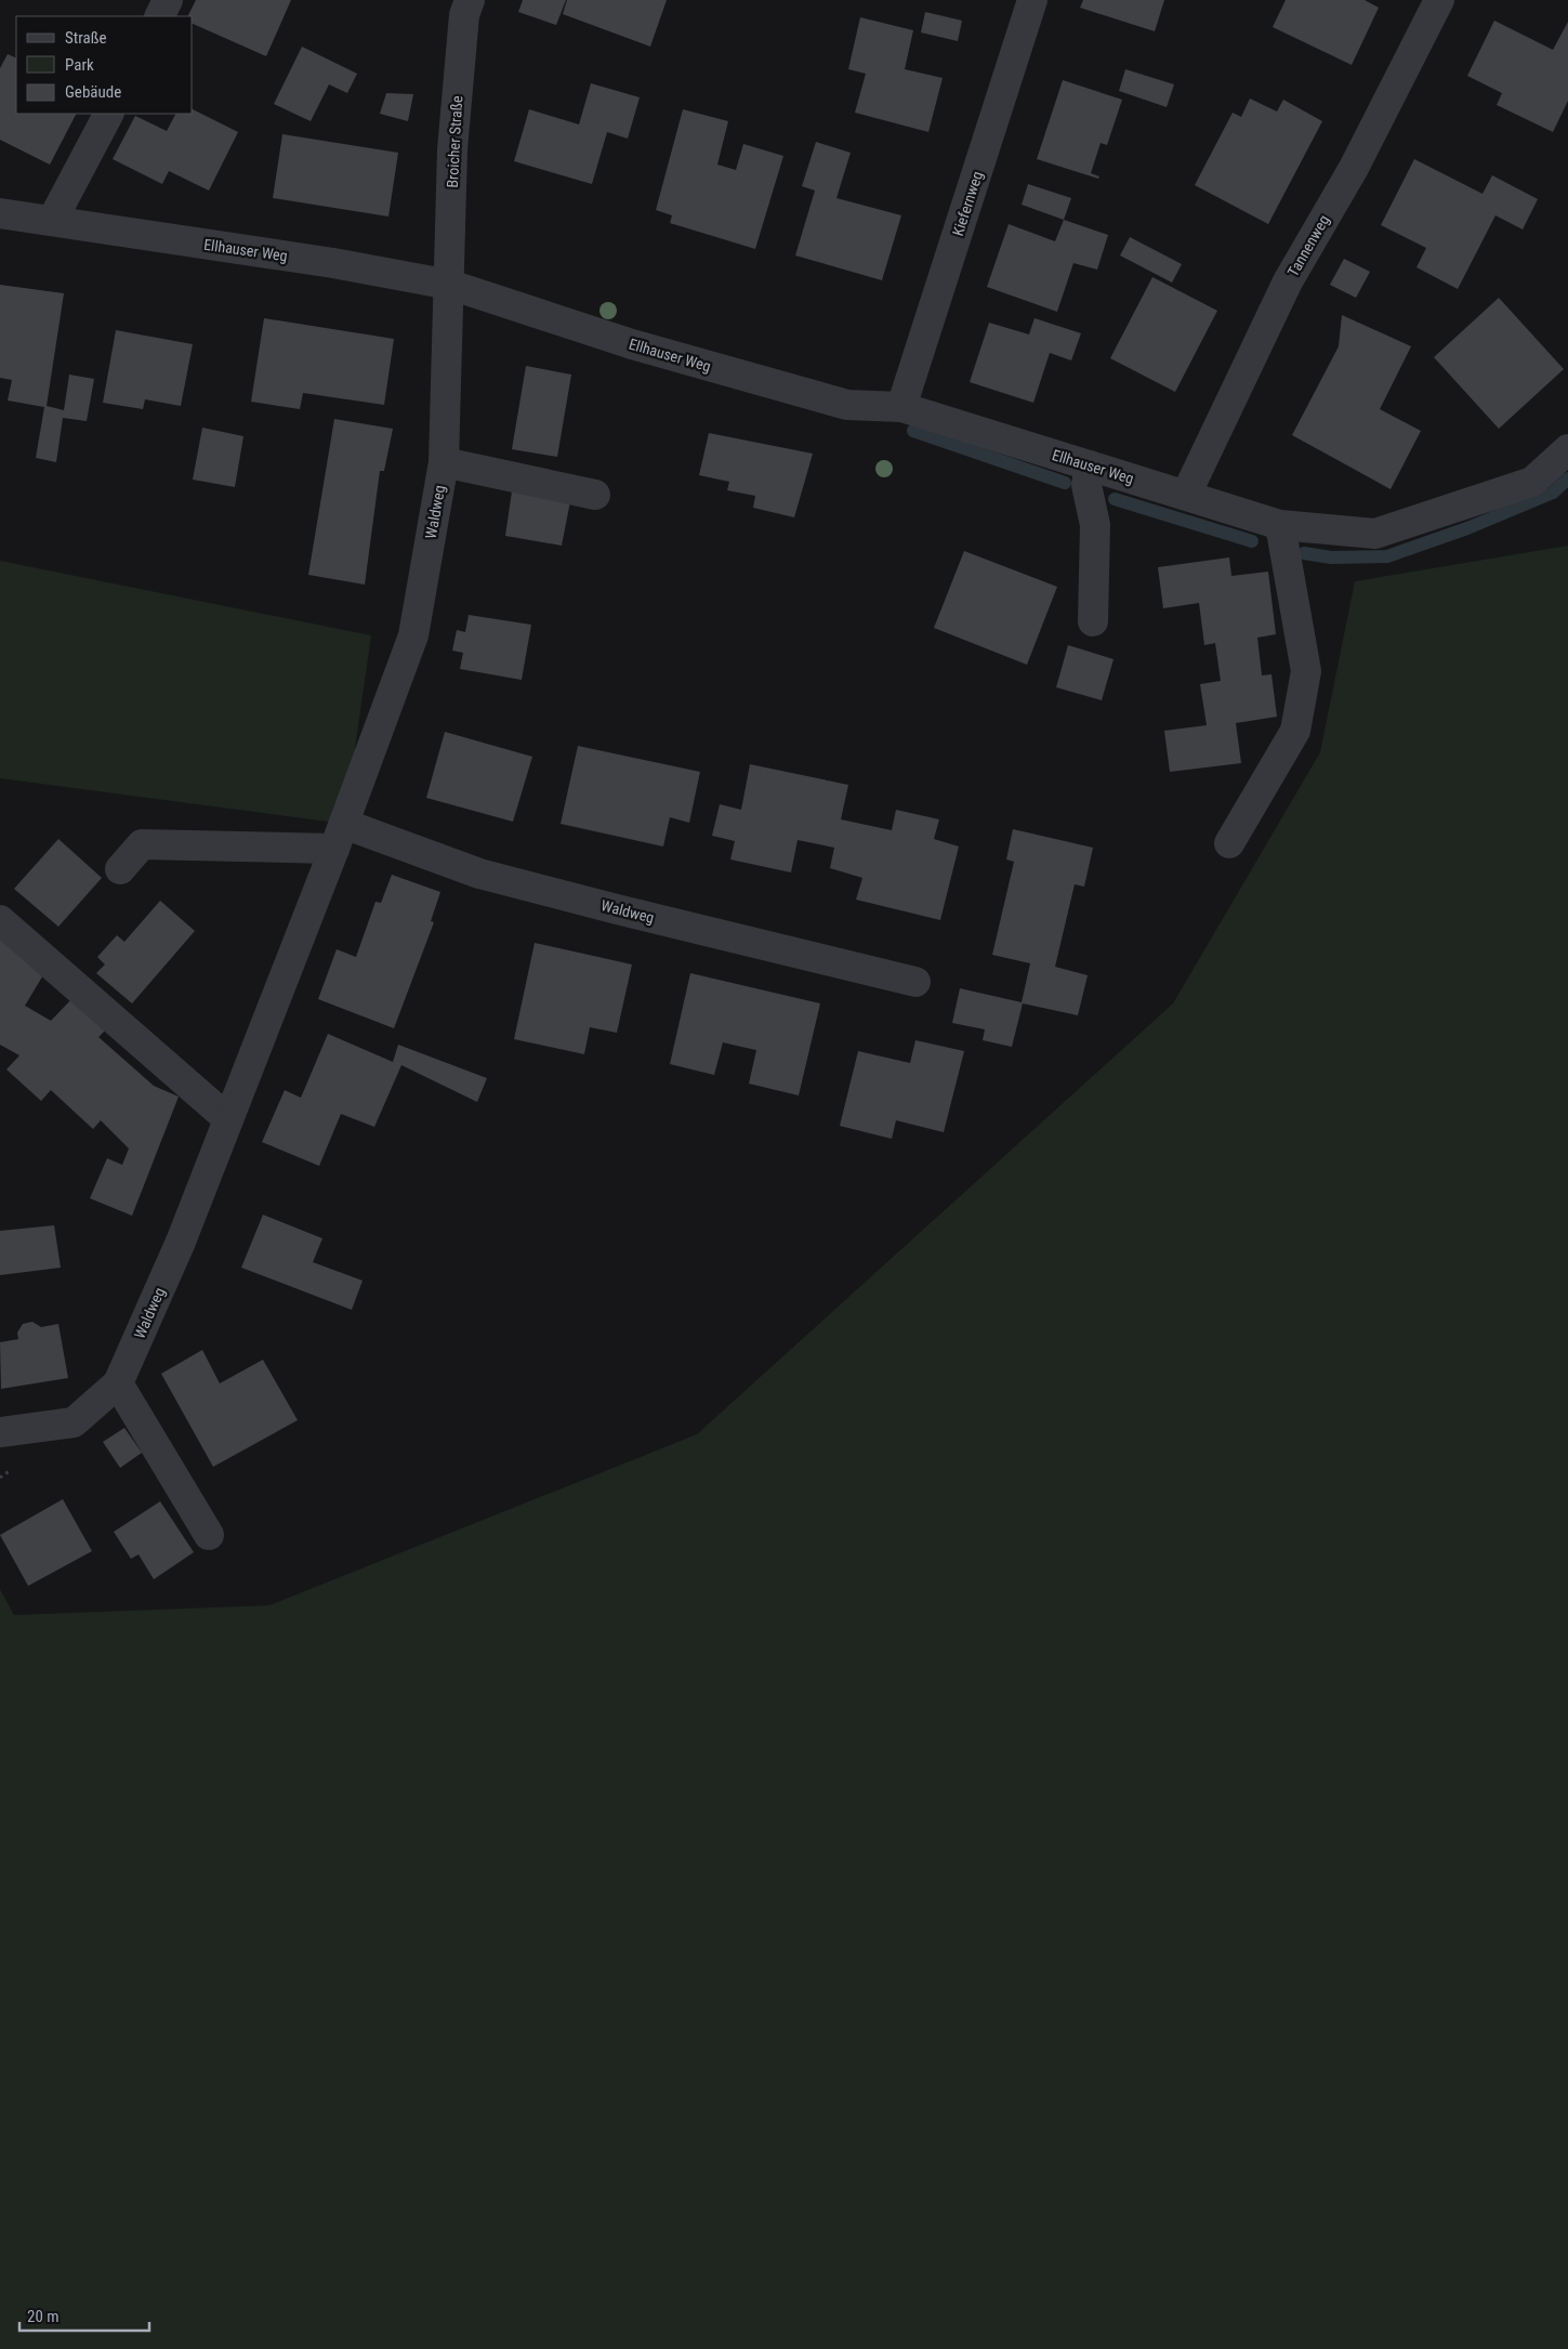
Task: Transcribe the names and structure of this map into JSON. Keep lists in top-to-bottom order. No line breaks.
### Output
{"streets":{"street":["Broicher Straße","Kiefernweg","Tannenweg","Ellhauser Weg","Waldweg"]},"crossings":[["Broicher Straße","Ellhauser Weg"],["Broicher Straße","Waldweg"],["Kiefernweg","Ellhauser Weg"],["Tannenweg","Ellhauser Weg"],["Ellhauser Weg","Waldweg"]],"legend":["Straße","Park","Gebäude"],"scale_bar":"20 m"}
